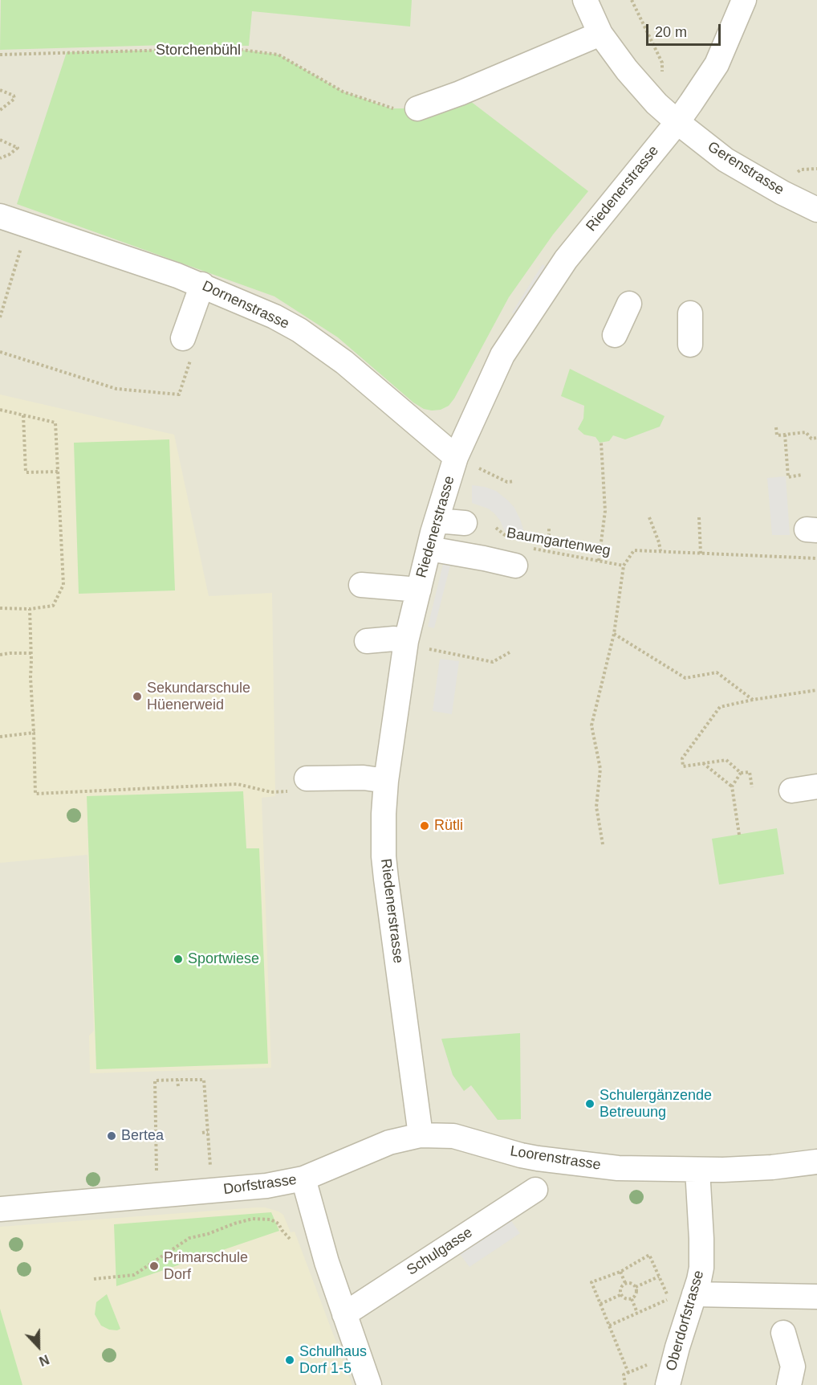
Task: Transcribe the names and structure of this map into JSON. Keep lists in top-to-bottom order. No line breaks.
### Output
{"streets":{"street":["Gerenstrasse","Riedenerstrasse","Dornenstrasse","Loorenstrasse","Dorfstrasse","Schulgasse","Oberdorfstrasse"],"path":["Storchenbühl","Baumgartenweg"]},"crossings":[["Gerenstrasse","Riedenerstrasse"],["Riedenerstrasse","Dornenstrasse"],["Riedenerstrasse","Loorenstrasse"],["Loorenstrasse","Dorfstrasse"],["Loorenstrasse","Oberdorfstrasse"],["Dorfstrasse","Schulgasse"]],"places":["Sekundarschule Hüenerweid","Rütli","Sportwiese","Schulergänzende Betreuung","Bertea","Primarschule Dorf","Schulhaus Dorf 1-5"],"scale_bar":"20 m","north":"bottom"}
